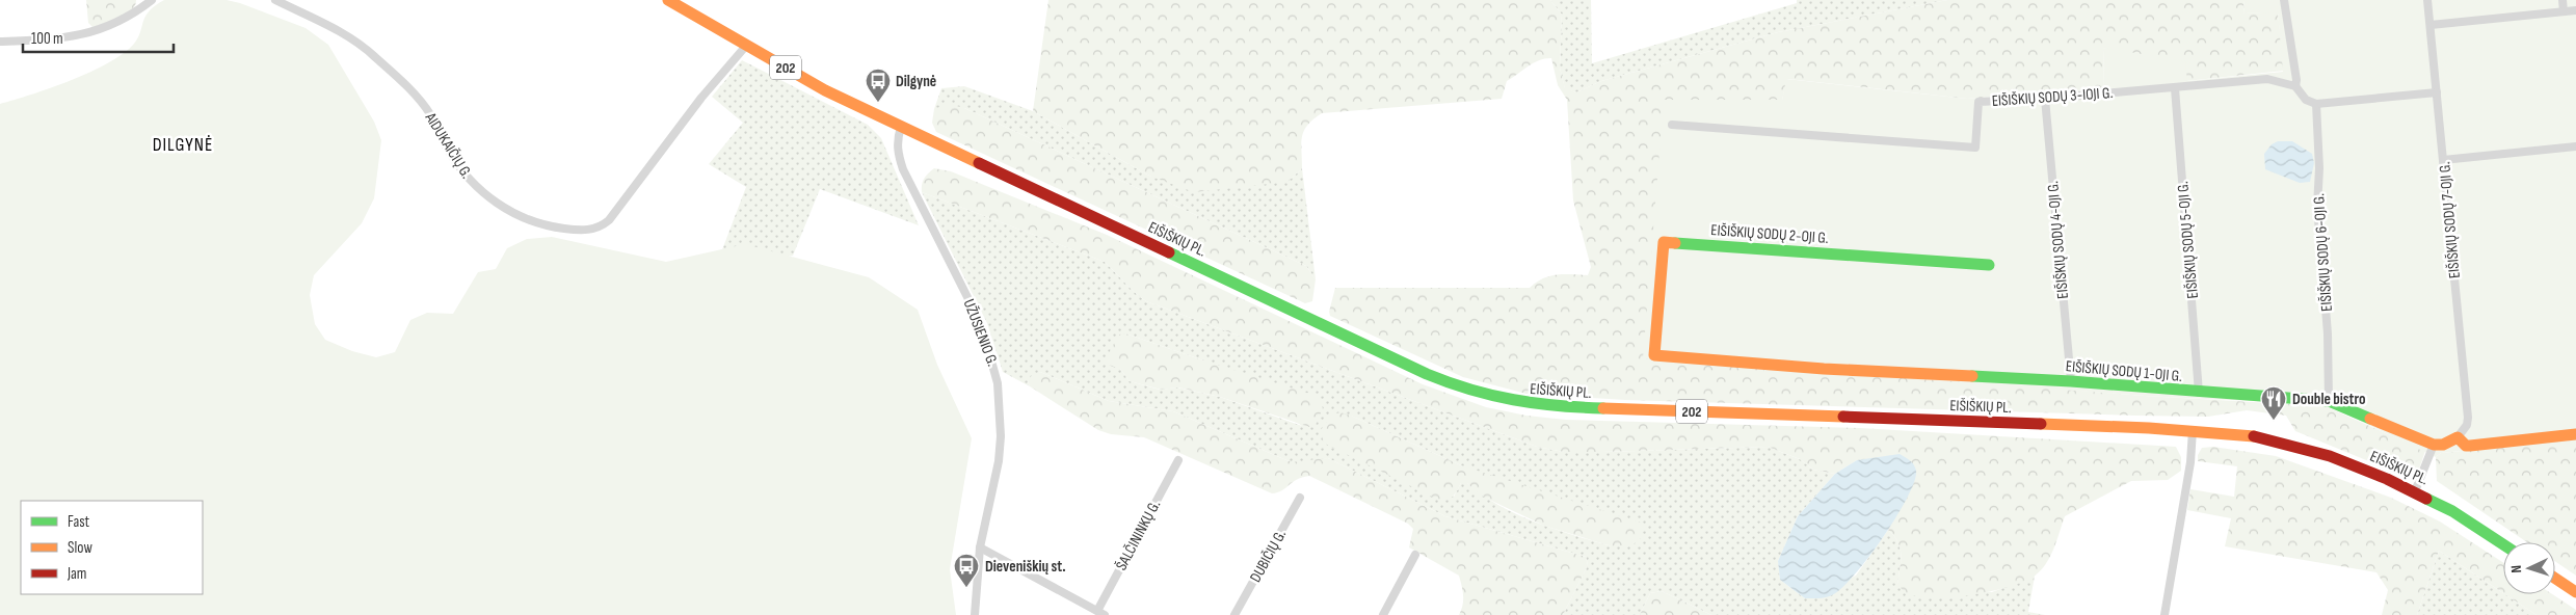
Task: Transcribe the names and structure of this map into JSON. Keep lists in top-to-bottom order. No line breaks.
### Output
{"streets":{"main road":["202","EIŠIŠKIŲ SODŲ 2-OJI G.","EIŠIŠKIŲ PL.","EIŠIŠKIŲ SODŲ 1-OJI G."],"street":["EIŠIŠKIŲ SODŲ 3-IOJI G.","AIDUKAIČIŲ G.","EIŠIŠKIŲ SODŲ 7-OJI G.","EIŠIŠKIŲ SODŲ 4-OJI G.","EIŠIŠKIŲ SODŲ 5-OJI G.","EIŠIŠKIŲ SODŲ 6-OJI G.","UŽUSIENIO G.","ŠALČININKŲ G.","DUBIČIŲ G."]},"crossings":[["EIŠIŠKIŲ SODŲ 3-IOJI G.","EIŠIŠKIŲ SODŲ 4-OJI G."],["EIŠIŠKIŲ SODŲ 3-IOJI G.","EIŠIŠKIŲ SODŲ 5-OJI G."],["EIŠIŠKIŲ SODŲ 3-IOJI G.","EIŠIŠKIŲ SODŲ 6-OJI G."],["AIDUKAIČIŲ G.","EIŠIŠKIŲ PL."],["EIŠIŠKIŲ SODŲ 2-OJI G.","EIŠIŠKIŲ SODŲ 1-OJI G."],["EIŠIŠKIŲ PL.","UŽUSIENIO G."],["EIŠIŠKIŲ SODŲ 4-OJI G.","EIŠIŠKIŲ SODŲ 1-OJI G."],["EIŠIŠKIŲ SODŲ 5-OJI G.","EIŠIŠKIŲ SODŲ 1-OJI G."],["EIŠIŠKIŲ SODŲ 6-OJI G.","EIŠIŠKIŲ SODŲ 1-OJI G."]],"districts":["DILGYNĖ"],"places":{"bus stop":["Dilgynė","Dieveniškių st."],"restaurant":["Double bistro"]},"legend":["Fast","Slow","Jam"],"scale_bar":"100 m","north":"left"}
